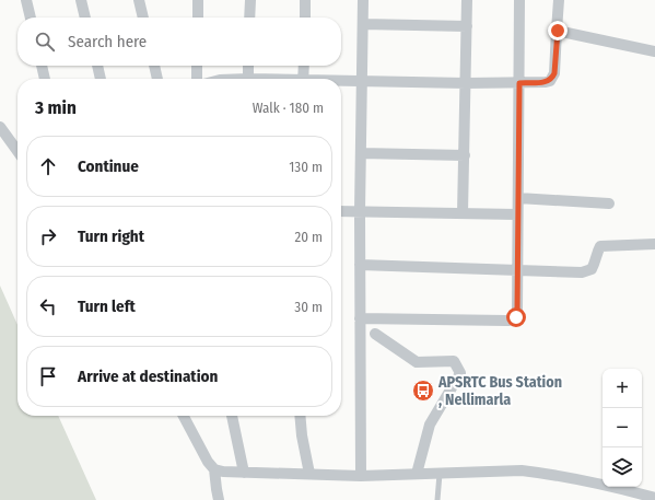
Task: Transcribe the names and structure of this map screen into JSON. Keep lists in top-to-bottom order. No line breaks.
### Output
{"places":{"bus stop":["APSRTC Bus Station , Nellimarla"]},"page":{"search":"Search here","heading":["3 min","Walk · 180 m"],"list":[["Continue","130 m"],["Turn right","20 m"],["Turn left","30 m"],"Arrive at destination"],"map_buttons":["+","−"]}}
